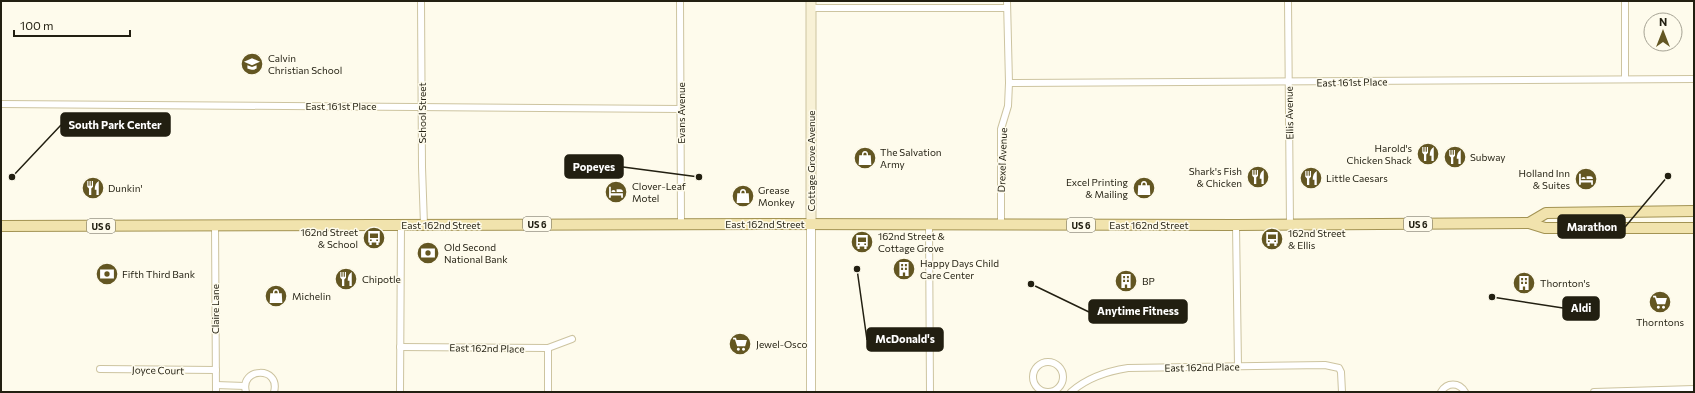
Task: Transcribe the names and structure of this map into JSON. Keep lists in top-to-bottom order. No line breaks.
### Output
{"streets":{"main road":["Cottage Grove Avenue","US 6","East 162nd Street"],"street":["East 161st Place","School Street","Evans Avenue","Ellis Avenue","Drexel Avenue","Claire Lane","East 162nd Place","Joyce Court"]},"crossings":[["East 161st Place","School Street"],["East 161st Place","Evans Avenue"],["East 161st Place","Ellis Avenue"],["East 161st Place","Drexel Avenue"],["School Street","East 162nd Street"],["Evans Avenue","East 162nd Street"],["Ellis Avenue","East 162nd Street"],["Drexel Avenue","East 162nd Street"],["Cottage Grove Avenue","East 162nd Street"],["East 162nd Street","Claire Lane"],["Claire Lane","Joyce Court"]],"places":{"school or university":["Calvin Christian School"],"restaurant":["Harold's Chicken Shack","Subway","Shark's Fish & Chicken","Little Caesars","Dunkin'","Chipotle"],"shop":["The Salvation Army","Excel Printing & Mailing","Grease Monkey","Michelin"],"other":["Marathon","South Park Center","Popeyes","McDonald's","Anytime Fitness","Aldi"],"hotel":["Holland Inn & Suites","Clover-Leaf Motel"],"bus stop":["162nd Street & School","162nd Street & Ellis","162nd Street & Cottage Grove"],"bank":["Old Second National Bank","Fifth Third Bank"],"building":["Happy Days Child Care Center","BP","Thornton's"],"supermarket":["Thorntons","Jewel-Osco"]},"scale_bar":"100 m","north":"top"}
